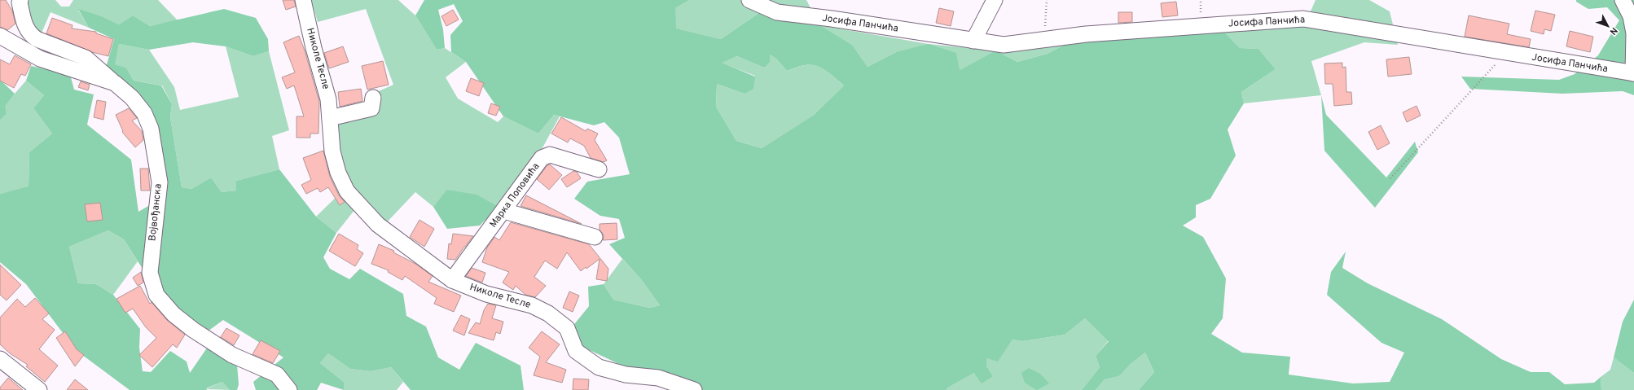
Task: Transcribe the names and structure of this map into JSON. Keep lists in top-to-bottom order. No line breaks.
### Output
{"streets":{"street":["Јосифа Панчића","Николе Тесле","Марка Поповића","Војвођанска"]},"crossings":[["Николе Тесле","Марка Поповића"]],"north":"bottom right"}
